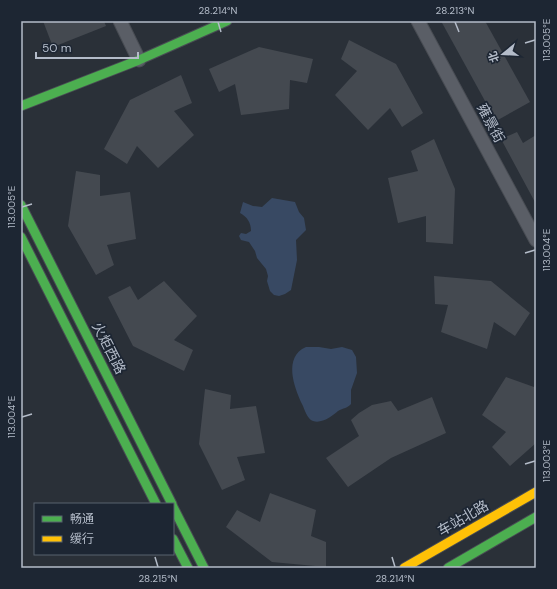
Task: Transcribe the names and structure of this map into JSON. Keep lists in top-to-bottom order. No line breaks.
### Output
{"streets":{"street":["雍景街","火炬西路","车站北路"]},"legend":["畅通","缓行"],"scale_bar":"50 m","north":"left","coordinates":["28.214°N","28.213°N","113.005°E","113.004°E","113.003°E","28.215°N"]}
